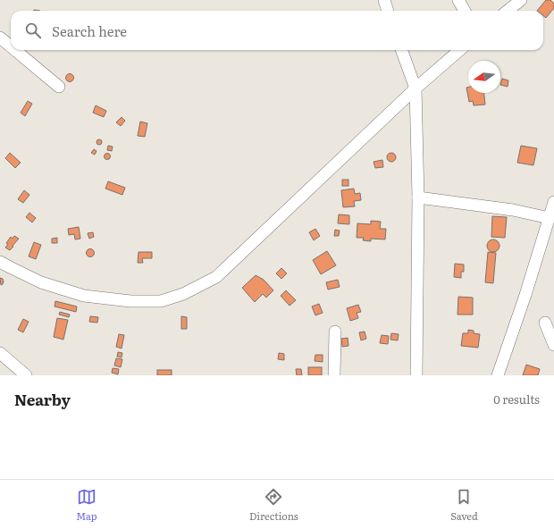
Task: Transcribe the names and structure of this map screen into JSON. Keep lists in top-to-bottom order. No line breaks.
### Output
{"north":"left","page":{"search":"Search here","heading":["Nearby","0 results"],"nav":["Map","Directions","Saved"]}}
